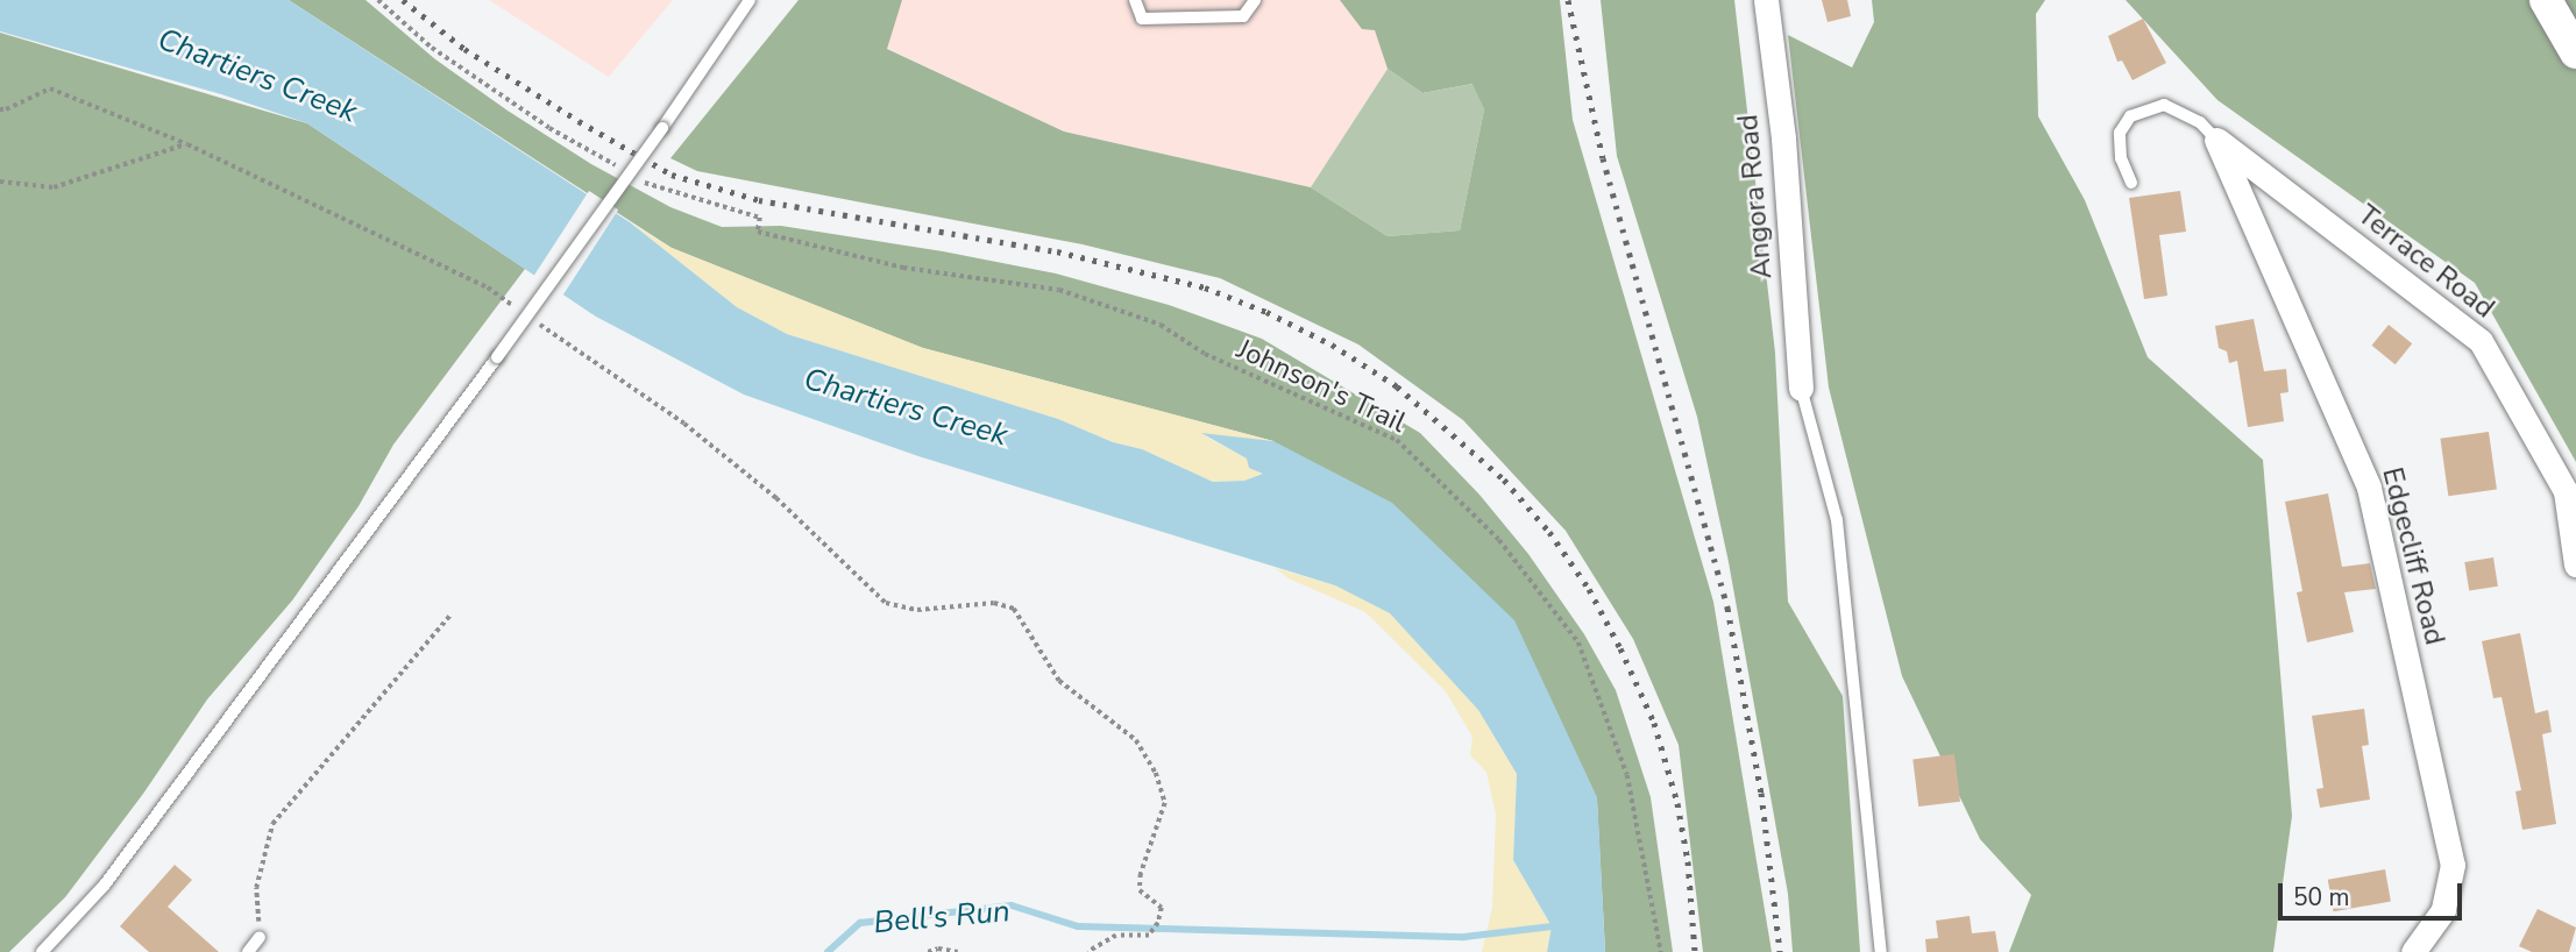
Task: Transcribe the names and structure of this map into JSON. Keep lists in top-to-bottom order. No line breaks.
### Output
{"streets":{"street":["Angora Road","Terrace Road","Edgecliff Road"],"path":["Johnson's Trail"]},"crossings":[["Terrace Road","Edgecliff Road"]],"water":["Chartiers Creek","Bell's Run"],"scale_bar":"50 m"}
